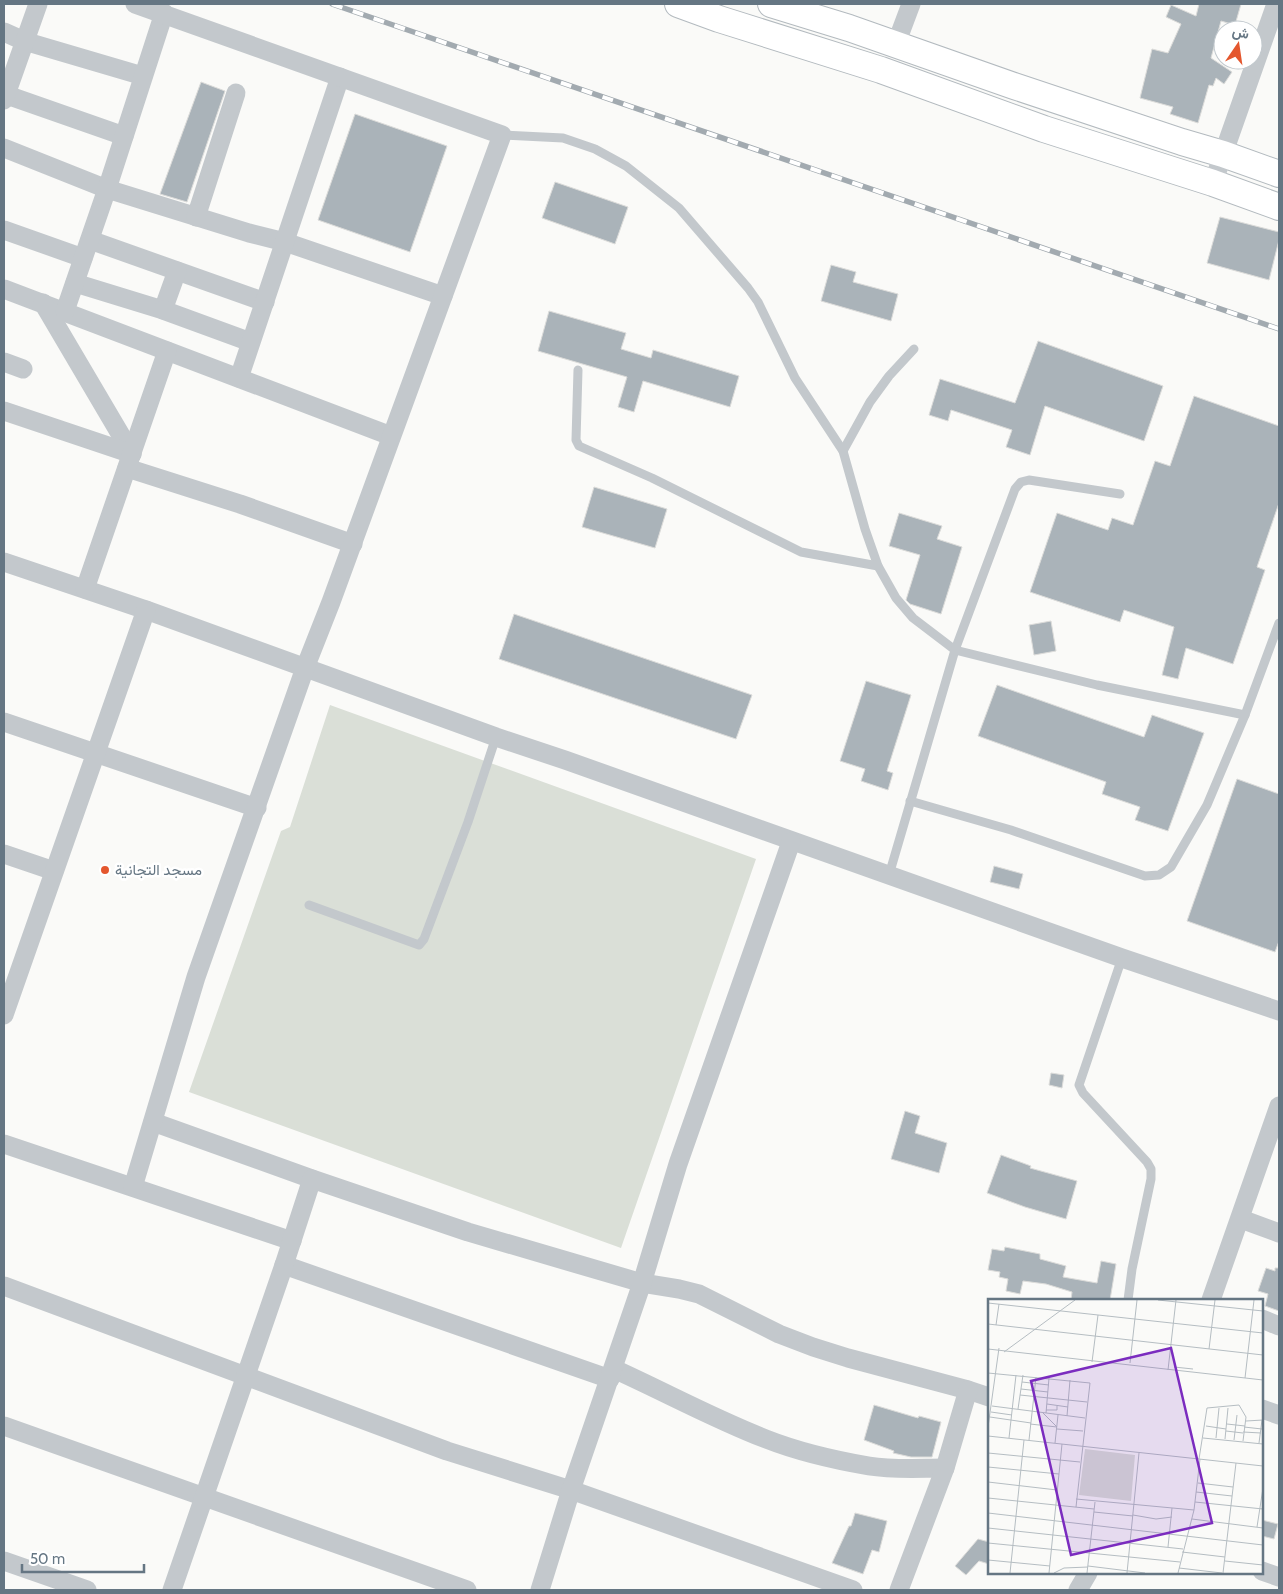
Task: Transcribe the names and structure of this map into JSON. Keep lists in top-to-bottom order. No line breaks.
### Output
{"places":["مسجد التجانية"],"scale_bar":"50 m","north":"top"}
